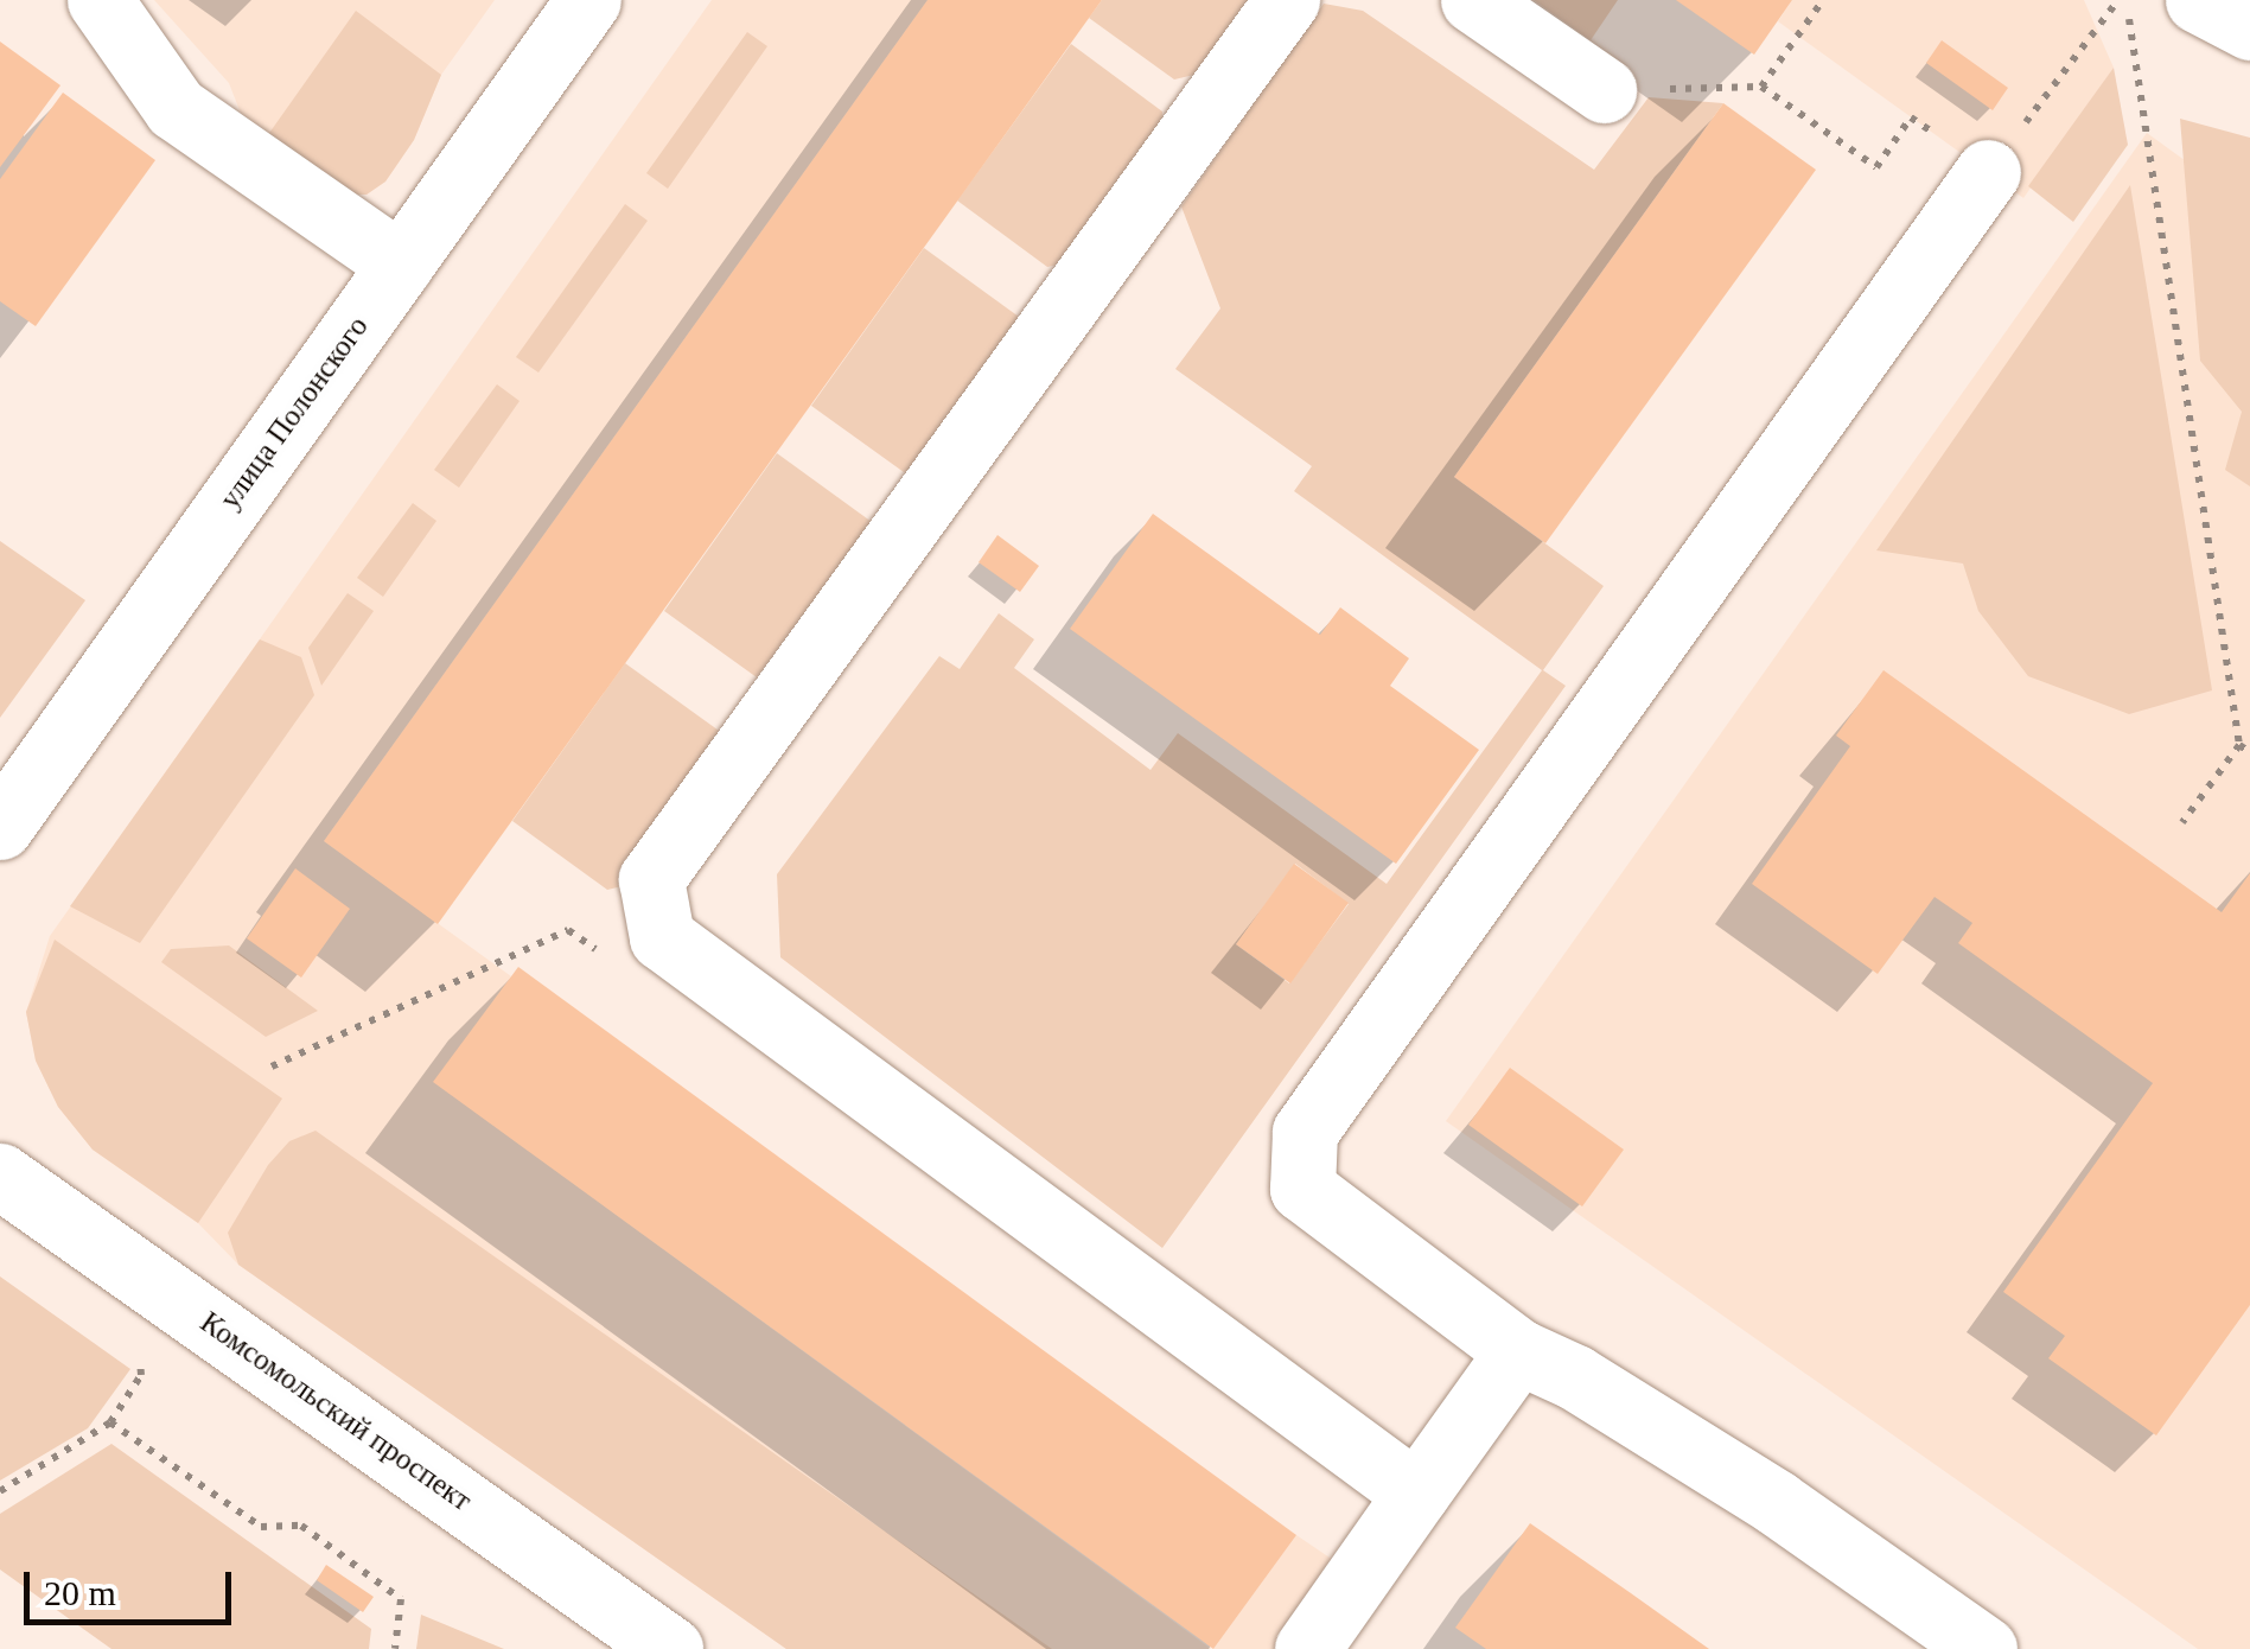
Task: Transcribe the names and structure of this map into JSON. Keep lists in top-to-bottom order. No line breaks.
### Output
{"streets":{"main road":["улица Полонского","Комсомольский проспект"]},"scale_bar":"20 m"}
